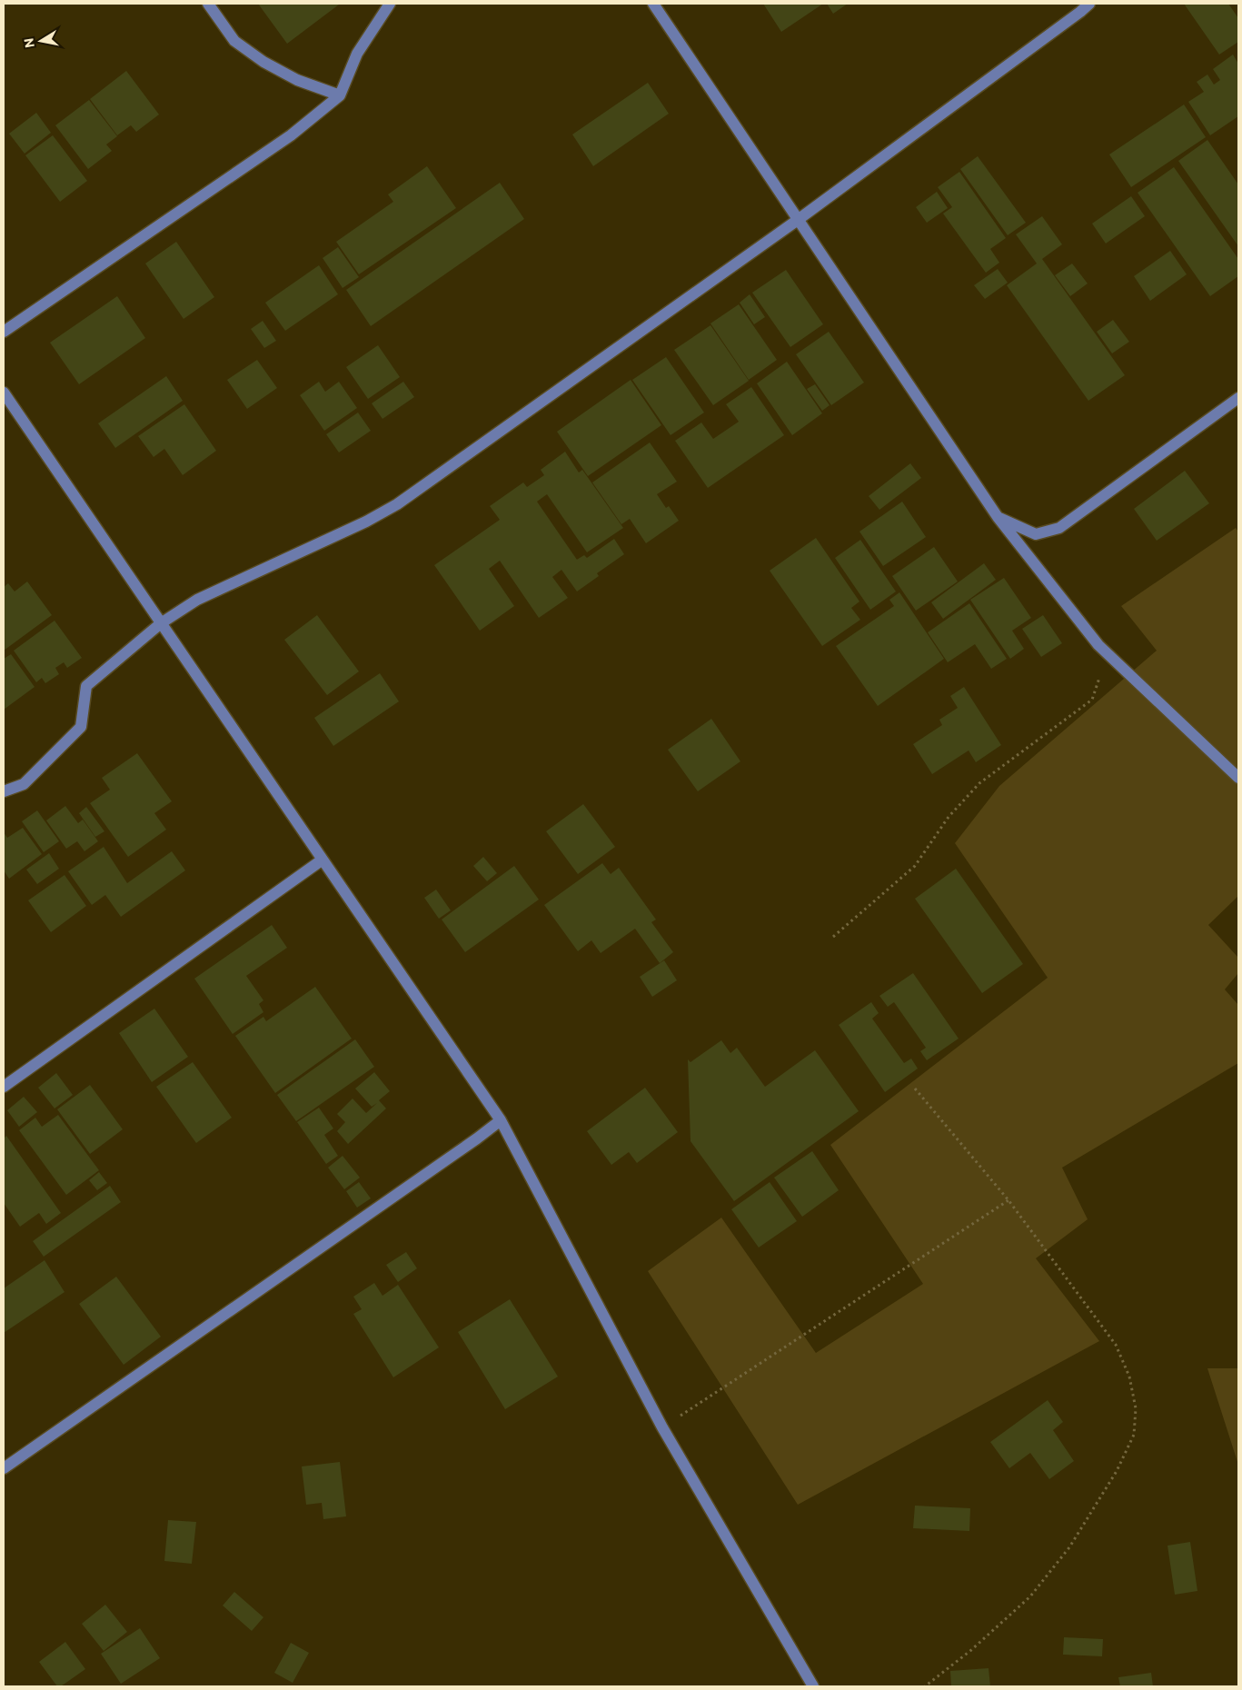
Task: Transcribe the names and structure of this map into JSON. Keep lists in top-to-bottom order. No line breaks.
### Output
{"north":"left"}
